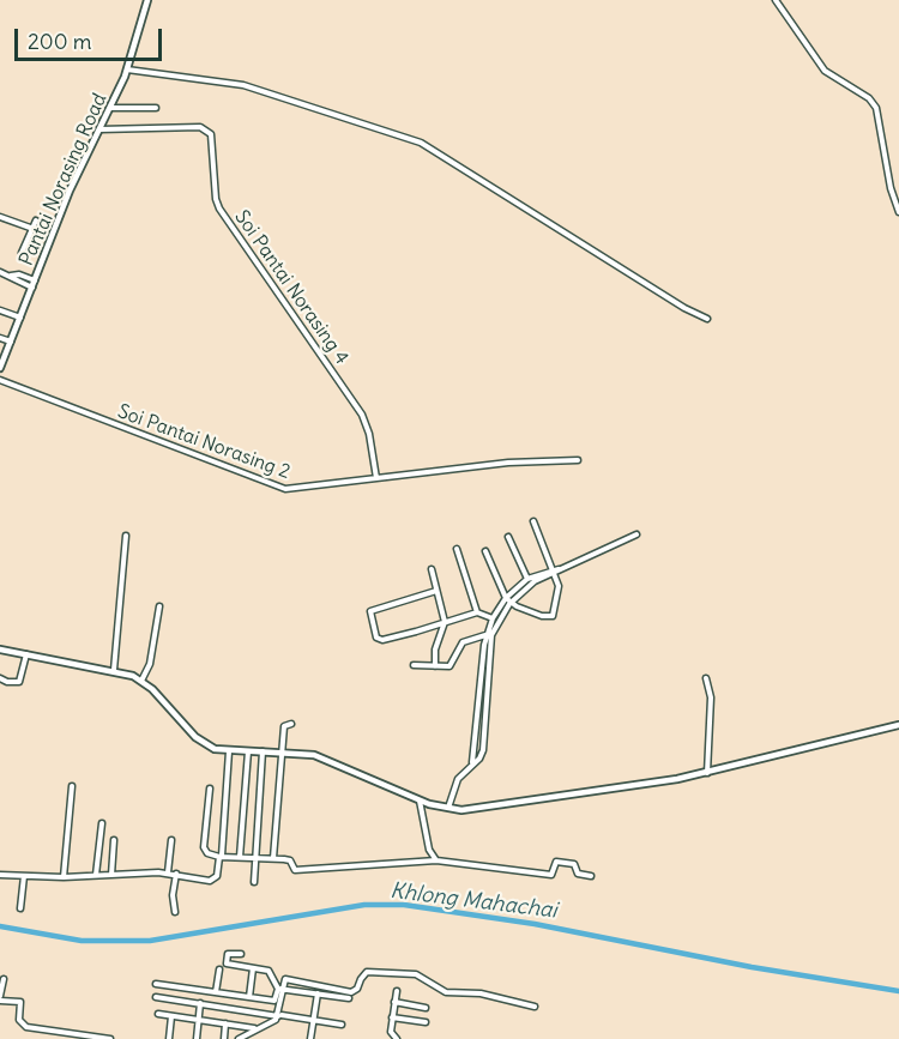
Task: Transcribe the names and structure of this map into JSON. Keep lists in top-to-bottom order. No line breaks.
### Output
{"streets":{"street":["Pantai Norasing Road","Soi Pantai Norasing 4","Soi Pantai Norasing 2"]},"crossings":[["Pantai Norasing Road","Soi Pantai Norasing 4"],["Soi Pantai Norasing 4","Soi Pantai Norasing 2"]],"water":["Khlong Mahachai"],"scale_bar":"200 m"}
